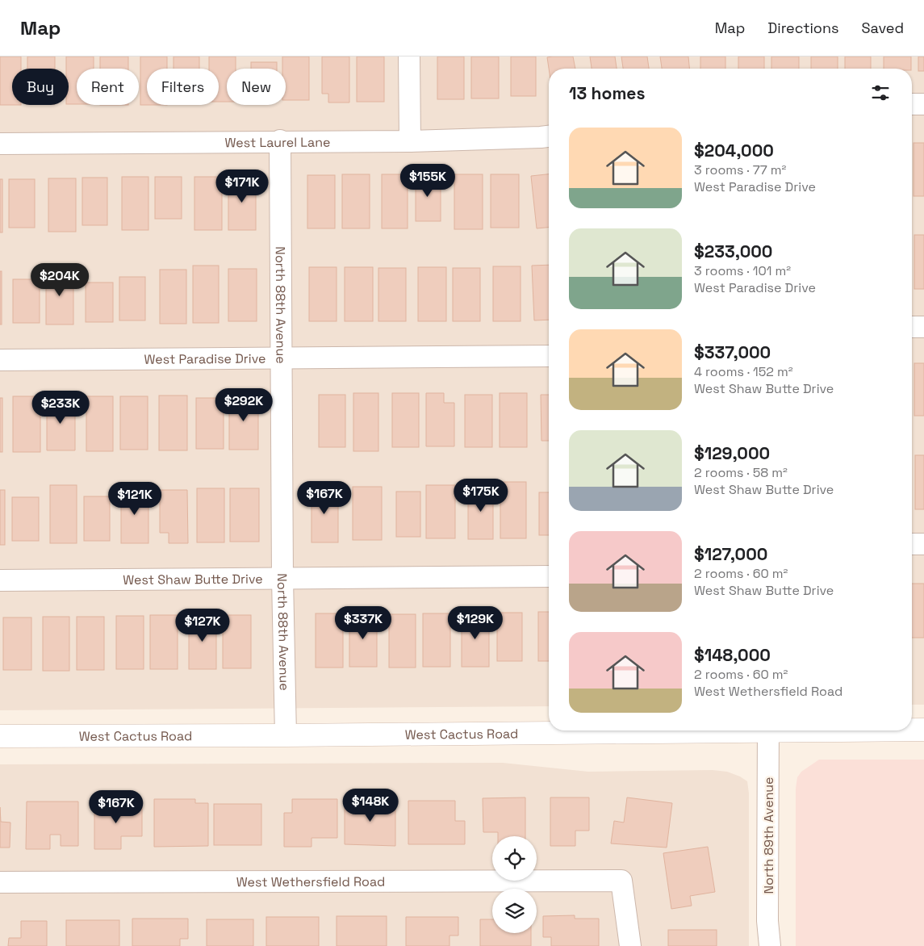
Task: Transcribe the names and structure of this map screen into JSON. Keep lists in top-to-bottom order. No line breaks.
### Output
{"streets":{"main road":["West Cactus Road"],"street":["West Laurel Lane","North 88th Avenue","West Paradise Drive","West Shaw Butte Drive","North 89th Avenue","West Wethersfield Road"]},"crossings":[["West Laurel Lane","North 88th Avenue"],["North 88th Avenue","West Paradise Drive"],["North 88th Avenue","West Shaw Butte Drive"],["North 88th Avenue","West Cactus Road"]],"page":{"header":"Map","nav":["Map","Directions","Saved"],"chip":["Buy","Rent","Filters","New"],"heading":"13 homes","list":[{"name":"$204,000","note":"3 rooms · 77 m² · West Paradise Drive"},{"name":"$233,000","note":"3 rooms · 101 m² · West Paradise Drive"},{"name":"$337,000","note":"4 rooms · 152 m² · West Shaw Butte Drive"},{"name":"$129,000","note":"2 rooms · 58 m² · West Shaw Butte Drive"},{"name":"$127,000","note":"2 rooms · 60 m² · West Shaw Butte Drive"},{"name":"$148,000","note":"2 rooms · 60 m² · West Wethersfield Road"}],"price":["$155K","$171K","$204K","$292K","$233K","$175K","$167K","$121K","$337K","$129K","$127K","$148K","$167K"]}}
